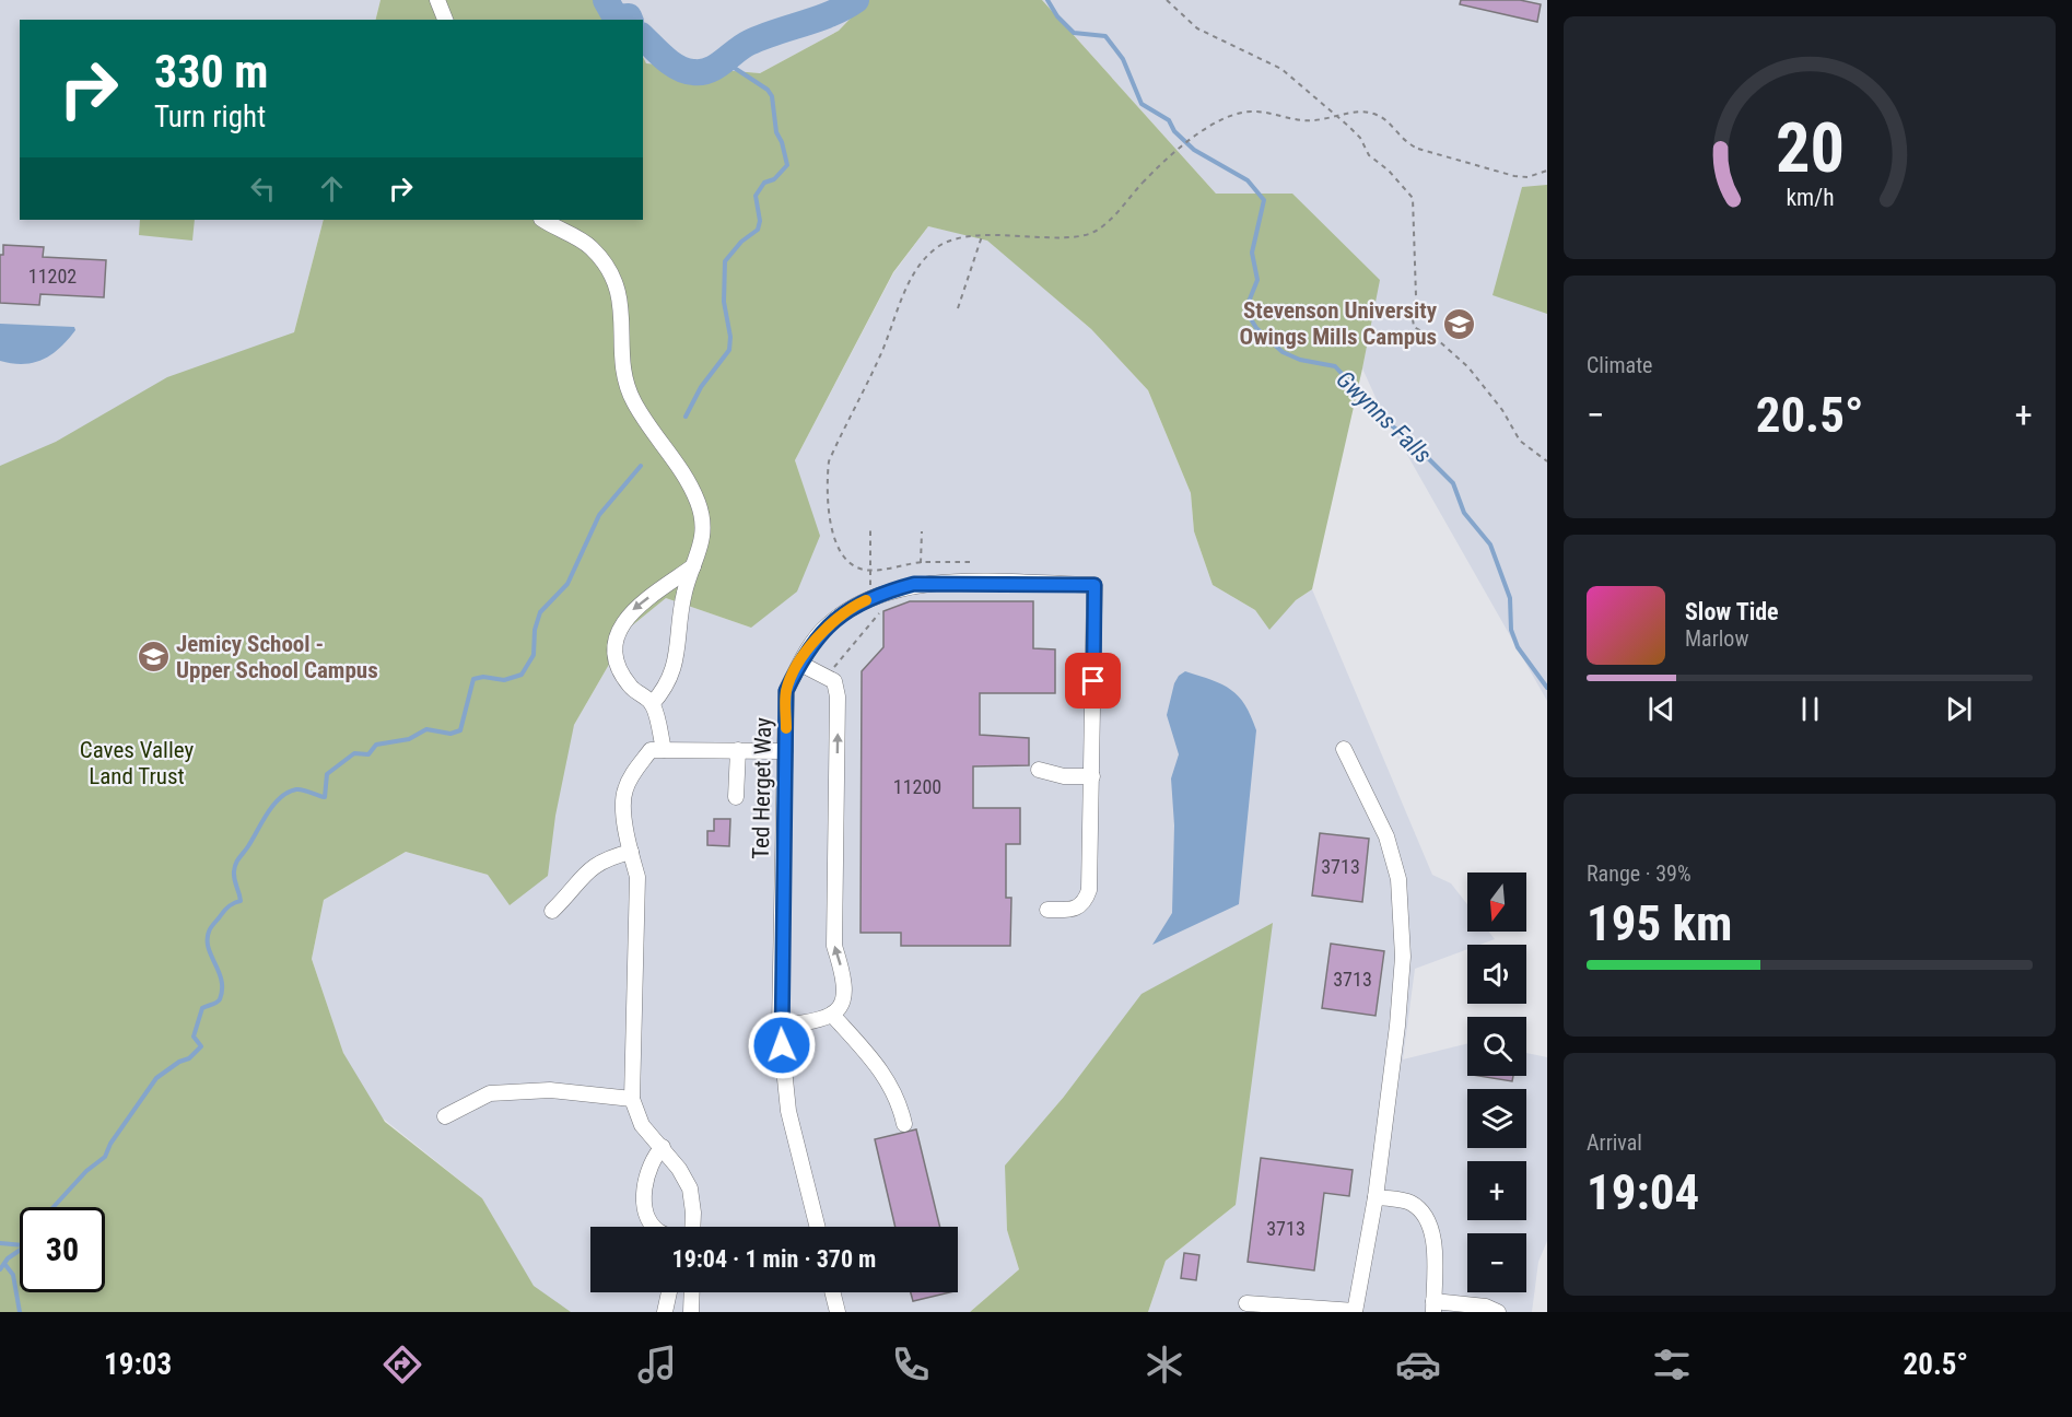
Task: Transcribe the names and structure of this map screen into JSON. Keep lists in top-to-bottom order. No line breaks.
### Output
{"streets":{"street":["Ted Herget Way"]},"water":["Gwynns Falls"],"parks":["Caves Valley Land Trust"],"places":{"school or university":["Stevenson University Owings Mills Campus","Jemicy School - Upper School Campus"]},"house_numbers":["11202","11200","3713","3713","3713"],"north":"bottom","page":{"turn":["330 m","Turn right"],"tile":["Climate",["Range · 39%","195 km"],["Arrival","19:04"]],"heat":["−","20.5°","+"],"song":["Slow Tide","Marlow"],"map_buttons":["+","−"],"limit":"30","trip":"19:04 · 1 min · 370 m","tabs":["19:03","20.5°"],"gauge":["20","km/h"]}}
